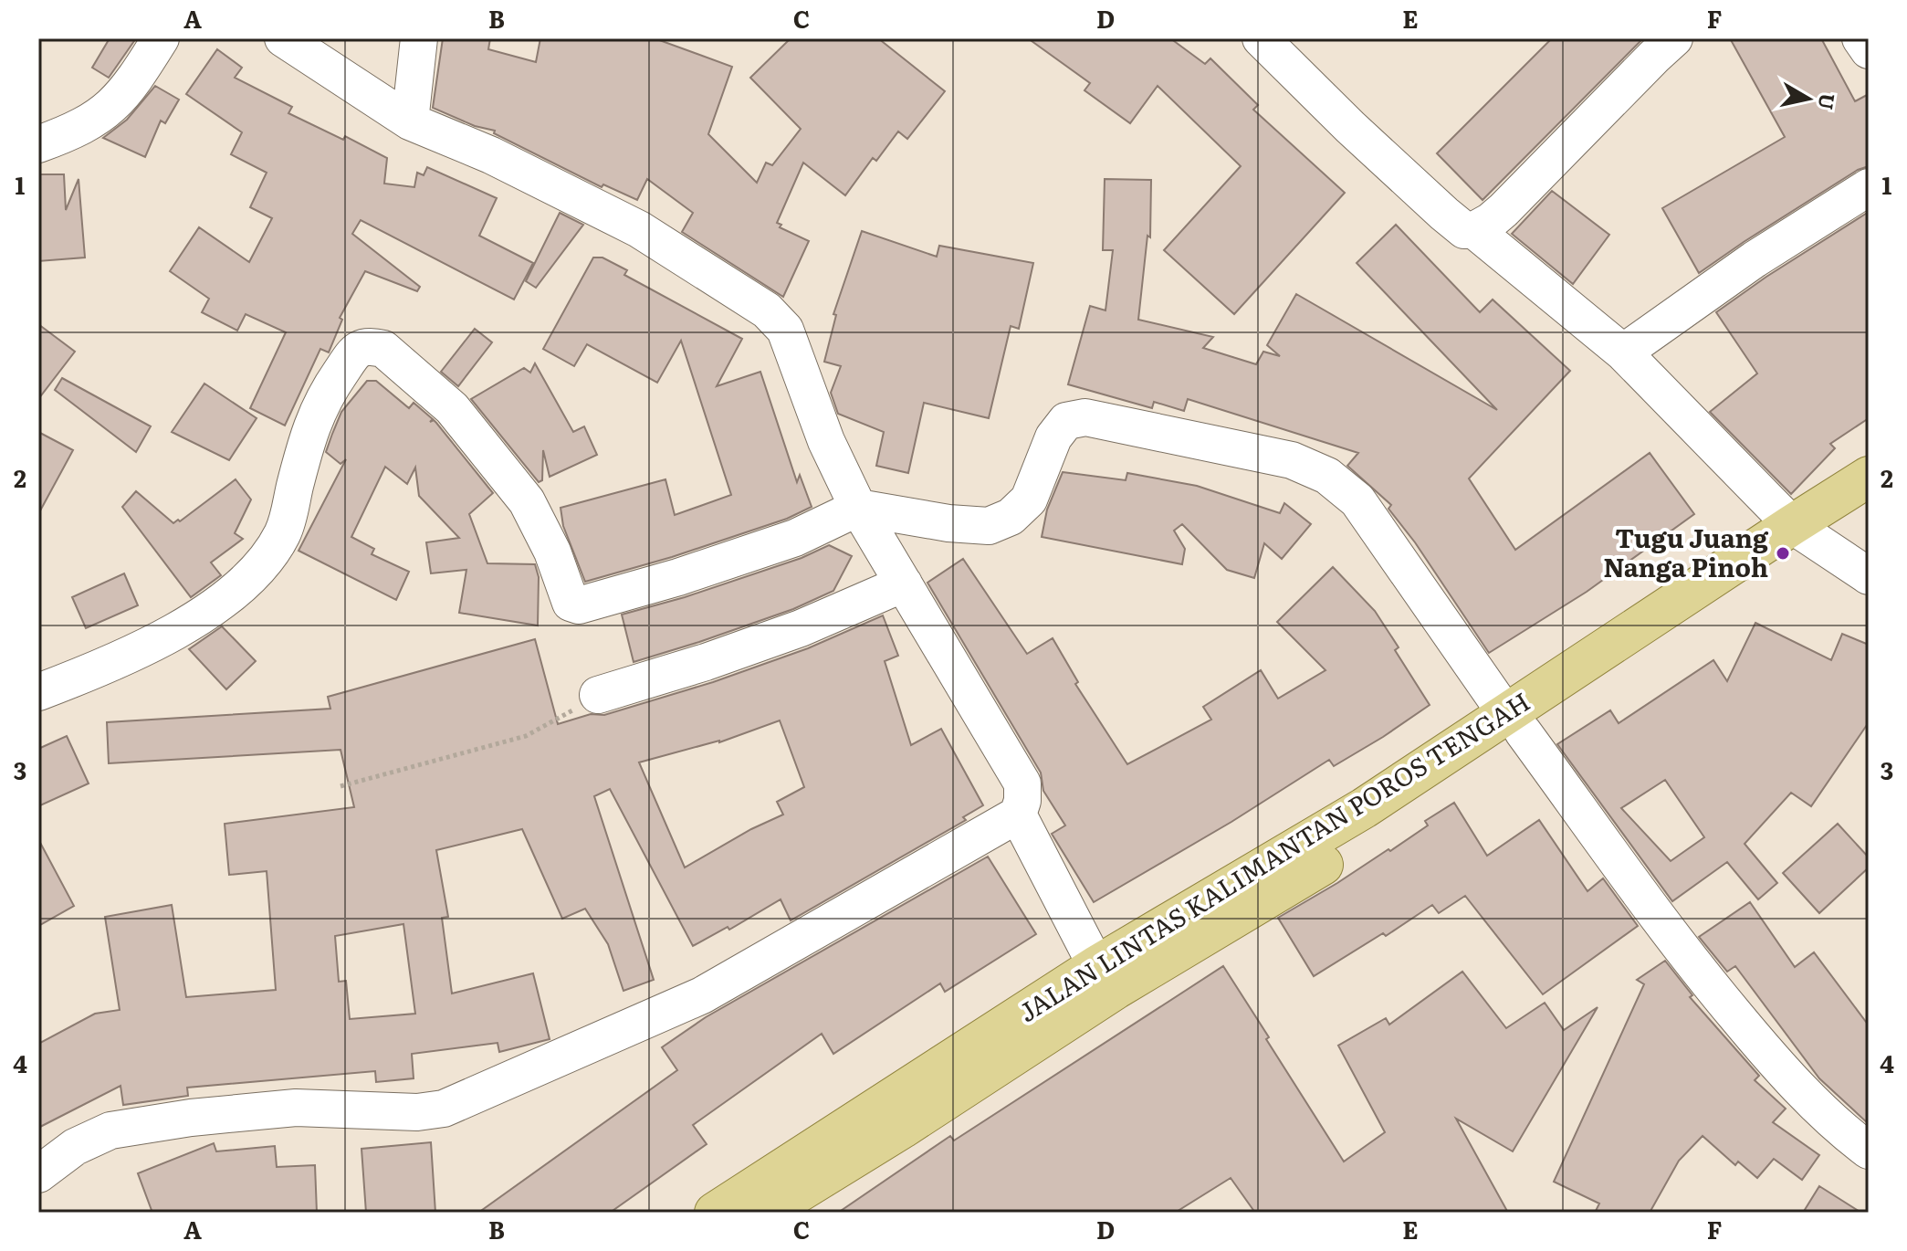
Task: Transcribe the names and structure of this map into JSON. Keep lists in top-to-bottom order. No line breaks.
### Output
{"streets":{"main road":["JALAN LINTAS KALIMANTAN POROS TENGAH"]},"places":["Tugu Juang Nanga Pinoh"],"north":"right","grid":{"columns":["A","B","C","D","E","F"],"rows":["1","2","3","4"]}}
